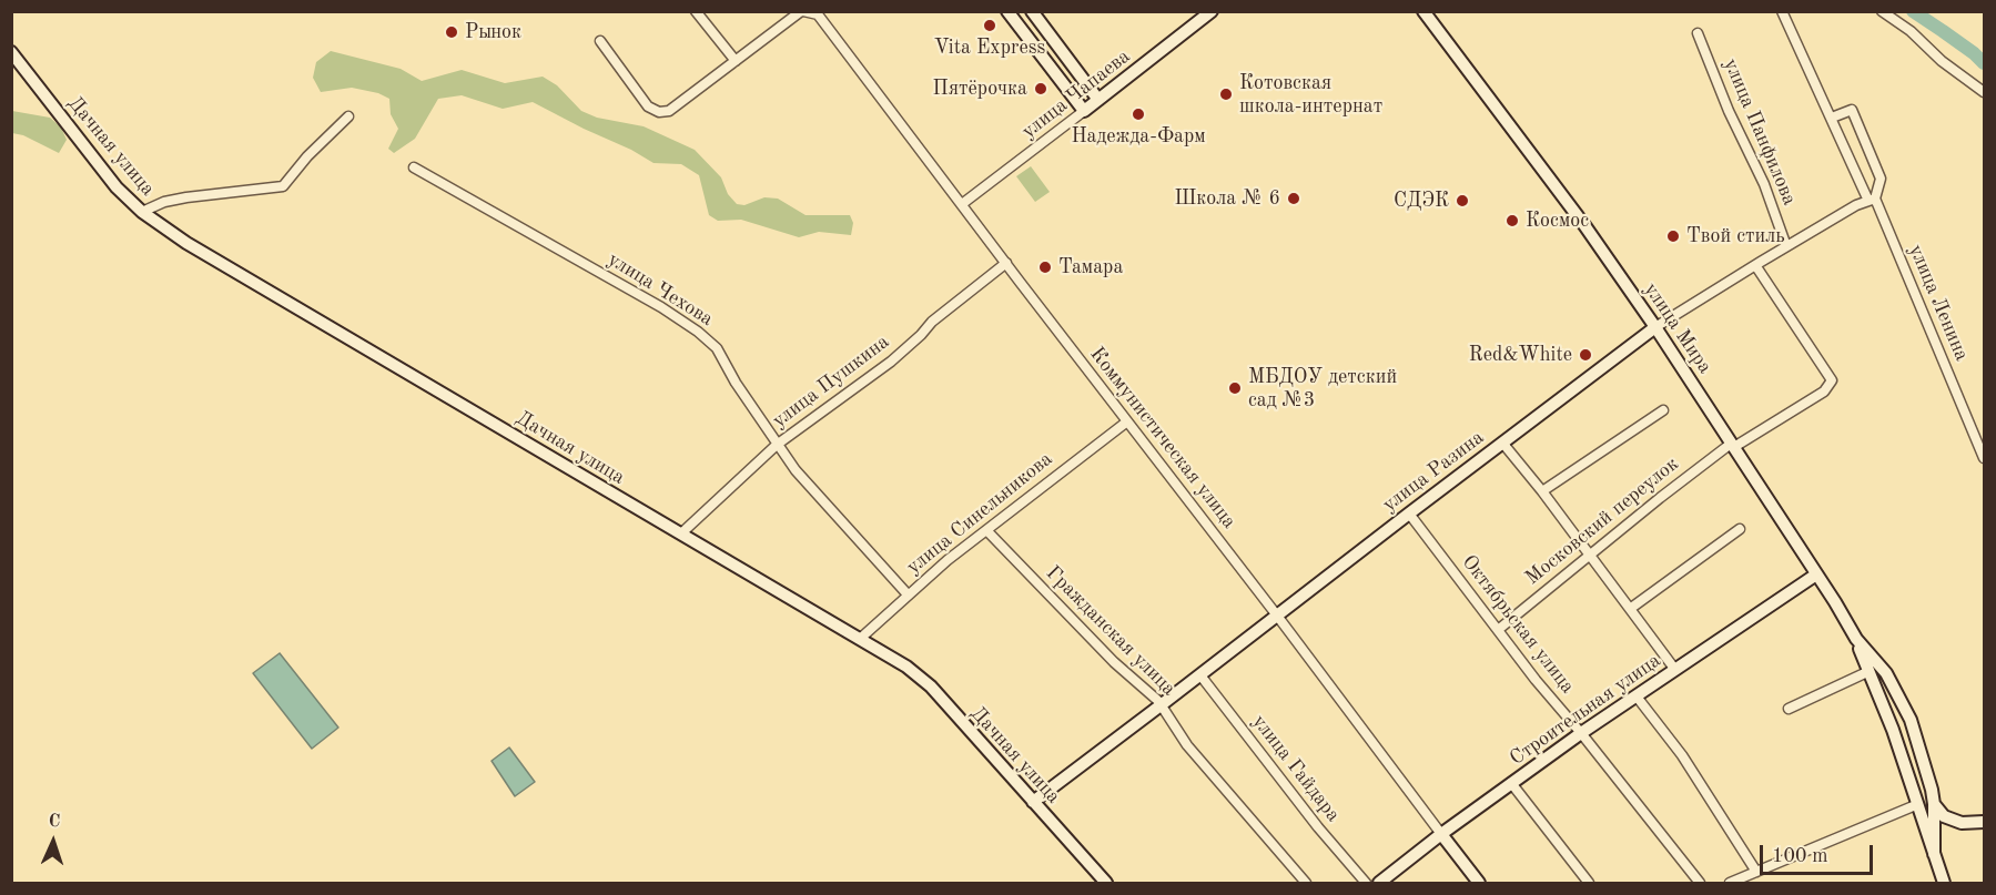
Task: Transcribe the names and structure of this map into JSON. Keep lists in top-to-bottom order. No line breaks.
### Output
{"streets":{"main road":["улица Чапаева","Дачная улица","улица Мира","Коммунистическая улица","улица Разина","Строительная улица"],"street":["улица Панфилова","улица Чехова","улица Ленина","улица Пушкина","улица Синельникова","Московский переулок","Октябрьская улица","Гражданская улица","улица Гайдара"]},"crossings":[["улица Чапаева","Коммунистическая улица"],["улица Панфилова","улица Разина"],["Дачная улица","улица Пушкина"],["Дачная улица","улица Разина"],["Дачная улица","улица Синельникова"],["улица Чехова","улица Пушкина"],["улица Чехова","улица Синельникова"],["улица Ленина","улица Разина"],["улица Мира","улица Разина"],["улица Мира","Московский переулок"],["улица Мира","Строительная улица"],["улица Пушкина","Коммунистическая улица"],["Коммунистическая улица","улица Разина"],["Коммунистическая улица","улица Синельникова"],["Коммунистическая улица","Строительная улица"],["улица Разина","Московский переулок"],["улица Разина","Октябрьская улица"],["улица Разина","Гражданская улица"],["улица Разина","улица Гайдара"],["улица Синельникова","Гражданская улица"],["Московский переулок","Октябрьская улица"],["Октябрьская улица","Строительная улица"]],"places":["Vita Express","Рынок","Пятёрочка","Котовская школа-интернат","Надежда-Фарм","Школа № 6","СДЭК","Космос","Твой стиль","Тамара","Red&White","МБДОУ детский сад №3"],"scale_bar":"100 m","north":"top"}
